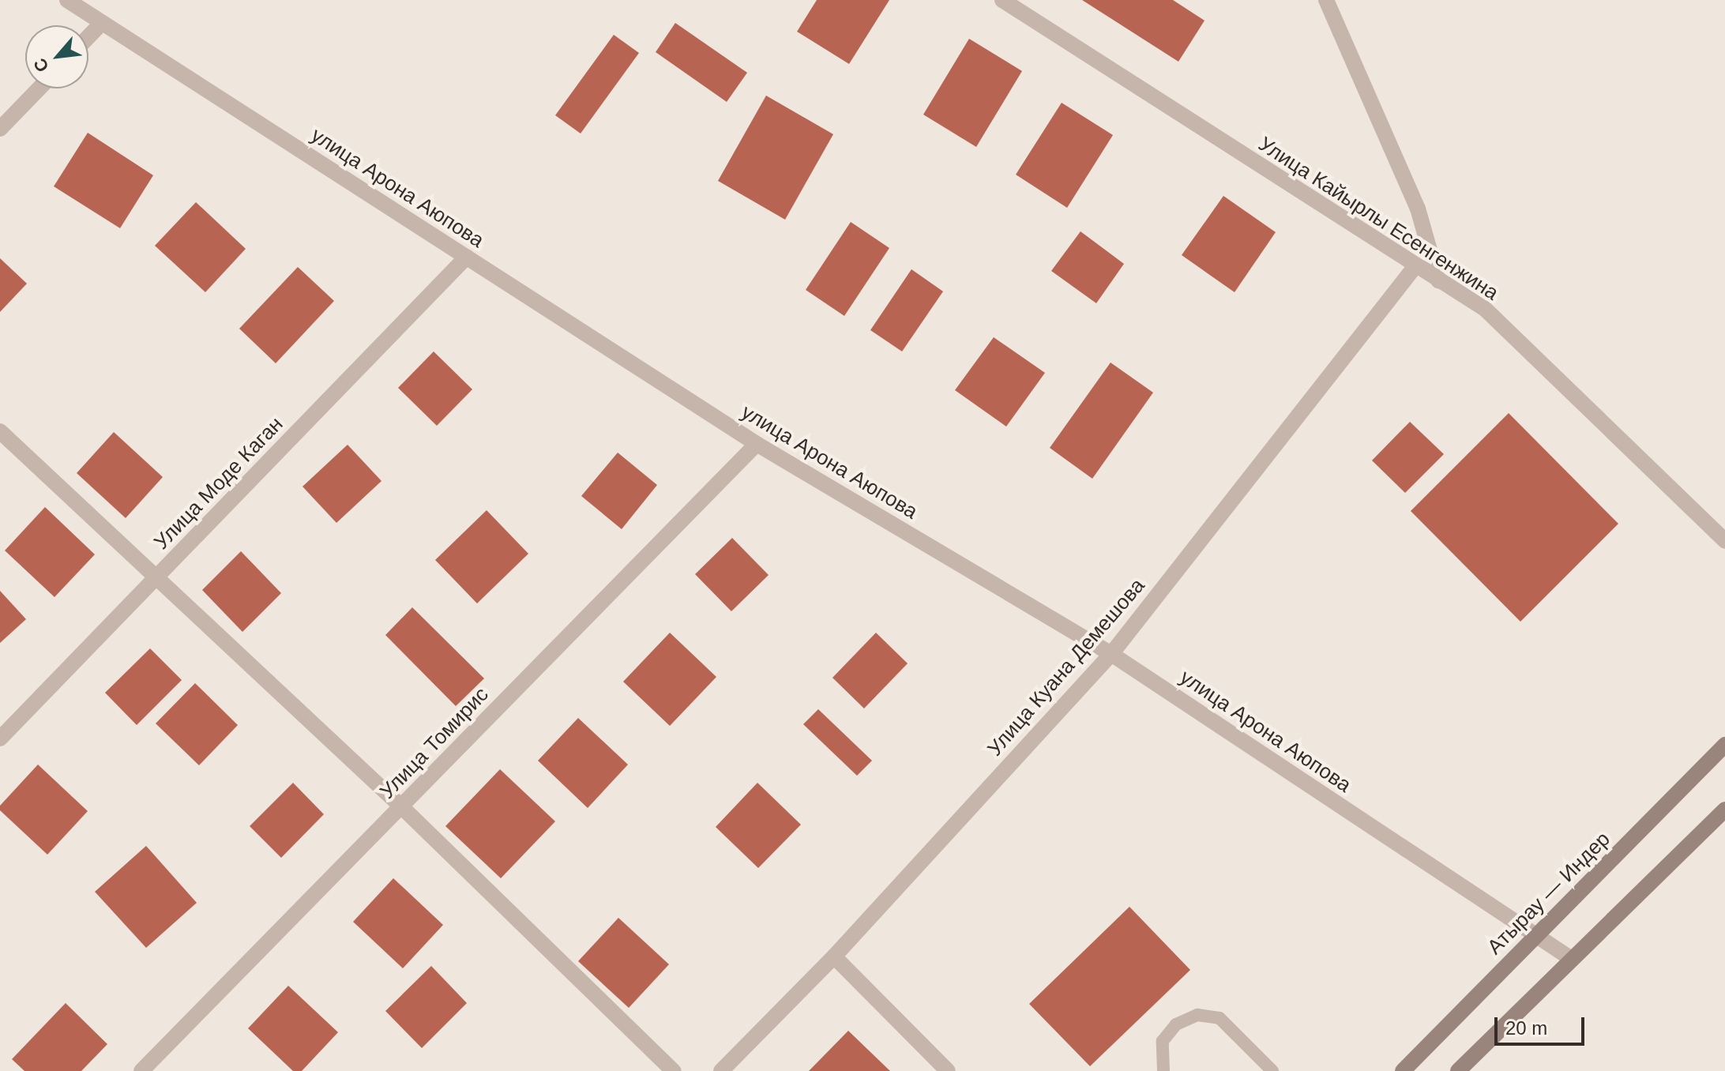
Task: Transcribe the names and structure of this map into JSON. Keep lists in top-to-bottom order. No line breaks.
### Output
{"streets":{"main road":["Атырау — Индер"],"street":["улица Арона Аюпова","Улица Кайырлы Есенгенжина","Улица Моде Каган","Улица Куана Демешова","Улица Томирис"]},"crossings":[["улица Арона Аюпова","Улица Моде Каган"],["улица Арона Аюпова","Улица Куана Демешова"],["улица Арона Аюпова","Улица Томирис"],["улица Арона Аюпова","Атырау — Индер"],["Улица Кайырлы Есенгенжина","Улица Куана Демешова"]],"scale_bar":"20 m","north":"bottom left"}
